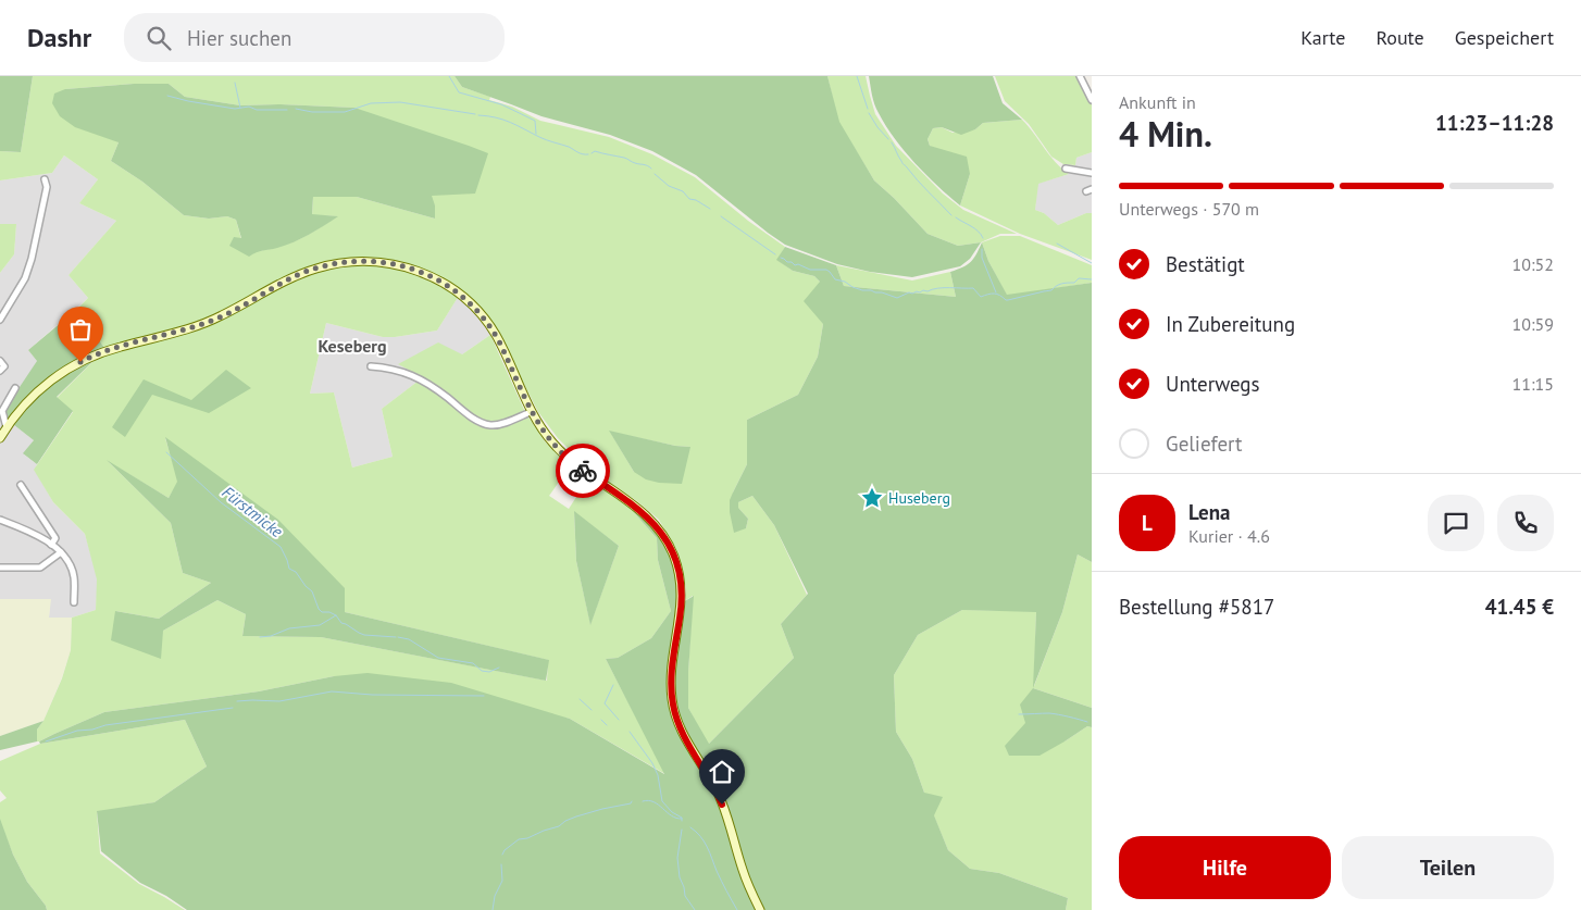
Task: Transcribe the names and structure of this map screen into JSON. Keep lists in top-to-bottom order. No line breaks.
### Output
{"districts":["Keseberg"],"water":["Fürstmicke"],"places":{"place":["Huseberg"]},"page":{"header":"Dashr","search":"Hier suchen","nav":["Karte","Route","Gespeichert"],"heading":["4 Min.","Ankunft in","11:23–11:28"],"panel":["Lena","Kurier · 4.6","Bestellung #5817","41.45 €"],"bar":"Unterwegs · 570 m","list":[["Bestätigt","10:52"],["In Zubereitung","10:59"],["Unterwegs","11:15"],"Geliefert"],"round":"L","buttons":["Hilfe","Teilen"]}}
